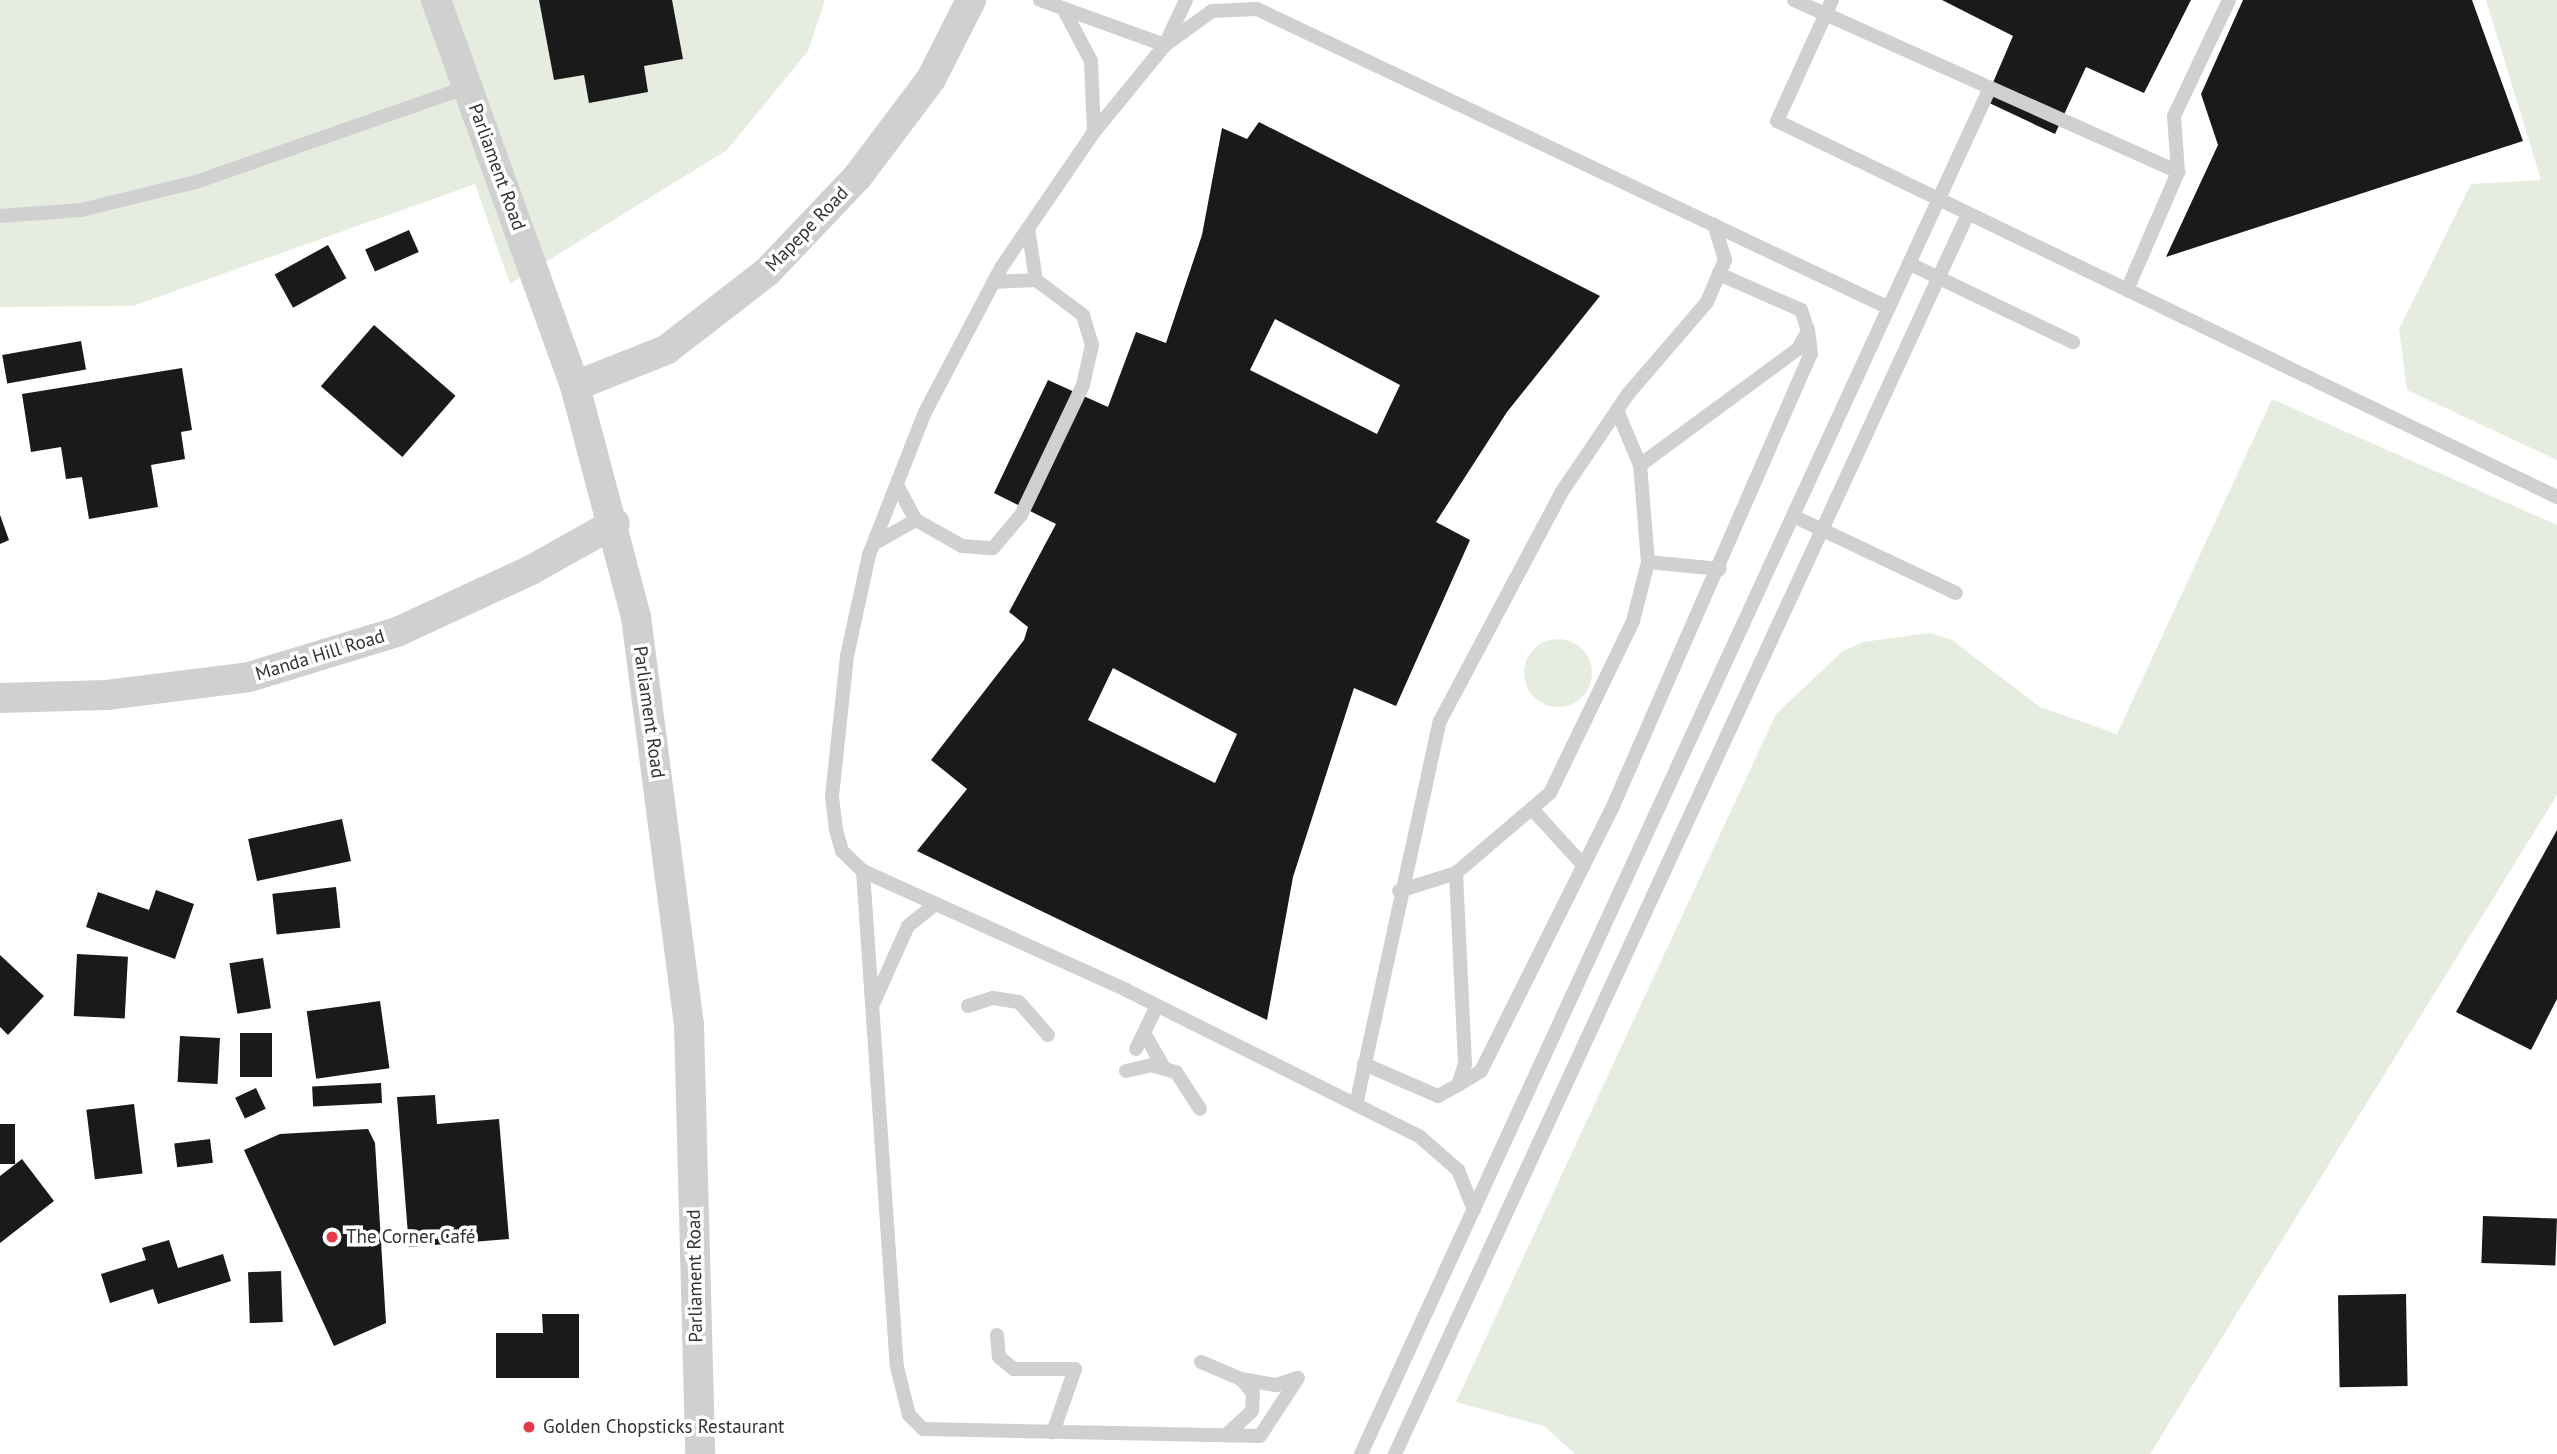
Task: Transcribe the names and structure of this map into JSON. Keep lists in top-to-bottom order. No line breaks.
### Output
{"streets":{"street":["Parliament Road","Mapepe Road","Manda Hill Road"]},"crossings":[["Parliament Road","Mapepe Road"],["Parliament Road","Manda Hill Road"]],"places":["The Corner Café","Golden Chopsticks Restaurant"]}
